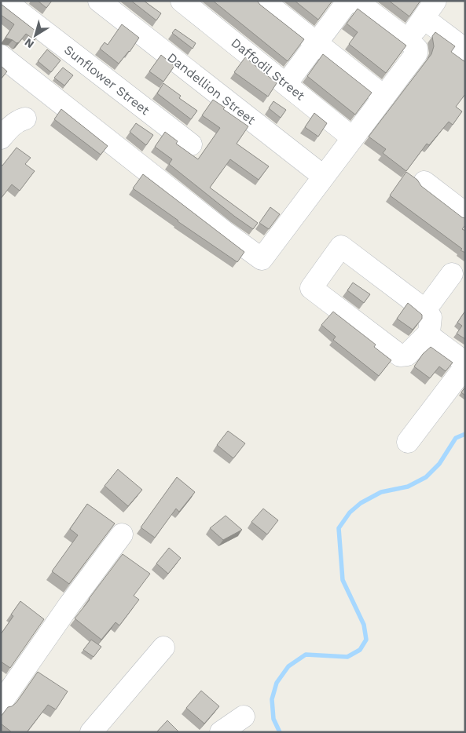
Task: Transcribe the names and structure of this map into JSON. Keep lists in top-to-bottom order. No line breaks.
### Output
{"streets":{"street":["Daffodil Street","Sunflower Street","Dandellion Street"]},"north":"bottom left"}
